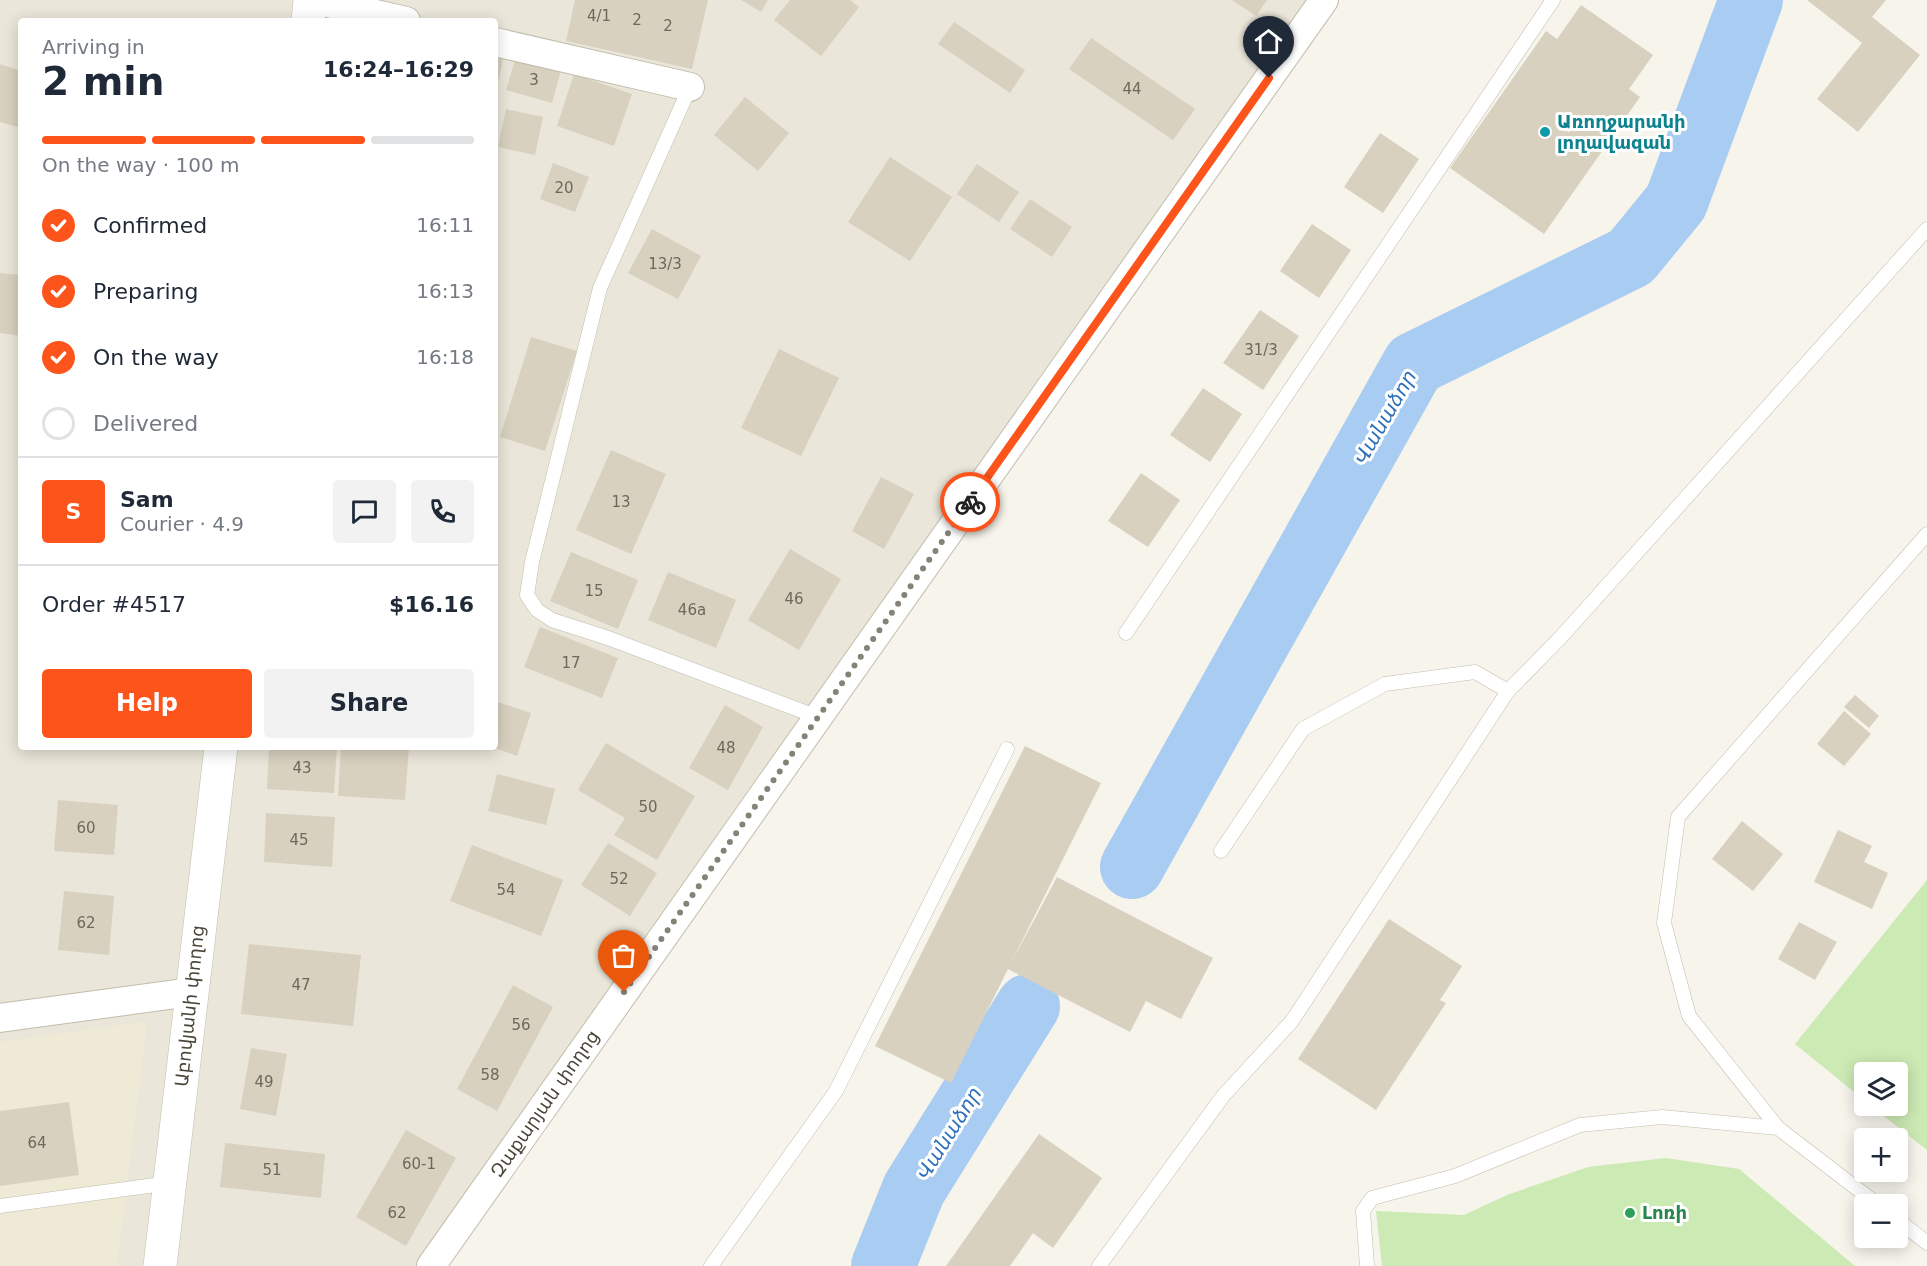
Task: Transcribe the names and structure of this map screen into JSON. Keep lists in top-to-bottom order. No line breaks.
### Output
{"streets":{"street":["Աբովյանի փողոց","Զաքարյան փողոց"]},"water":["Վանաձոր"],"places":["Առողջարանի լողավազան","Լոռի"],"house_numbers":["4/1","2","2","3","44","20","13/3","31/3","13","15","46","46a","17","48","43","50","60","45","52","54","62","47","56","58","49","64","60-1","51","62"],"page":{"heading":["2 min","Arriving in","16:24–16:29"],"panel":["Sam","Courier · 4.9","Order #4517","$16.16"],"bar":"On the way · 100 m","list":[["Confirmed","16:11"],["Preparing","16:13"],["On the way","16:18"],"Delivered"],"round":"S","buttons":["Help","Share"],"map_buttons":["+","−"]}}
